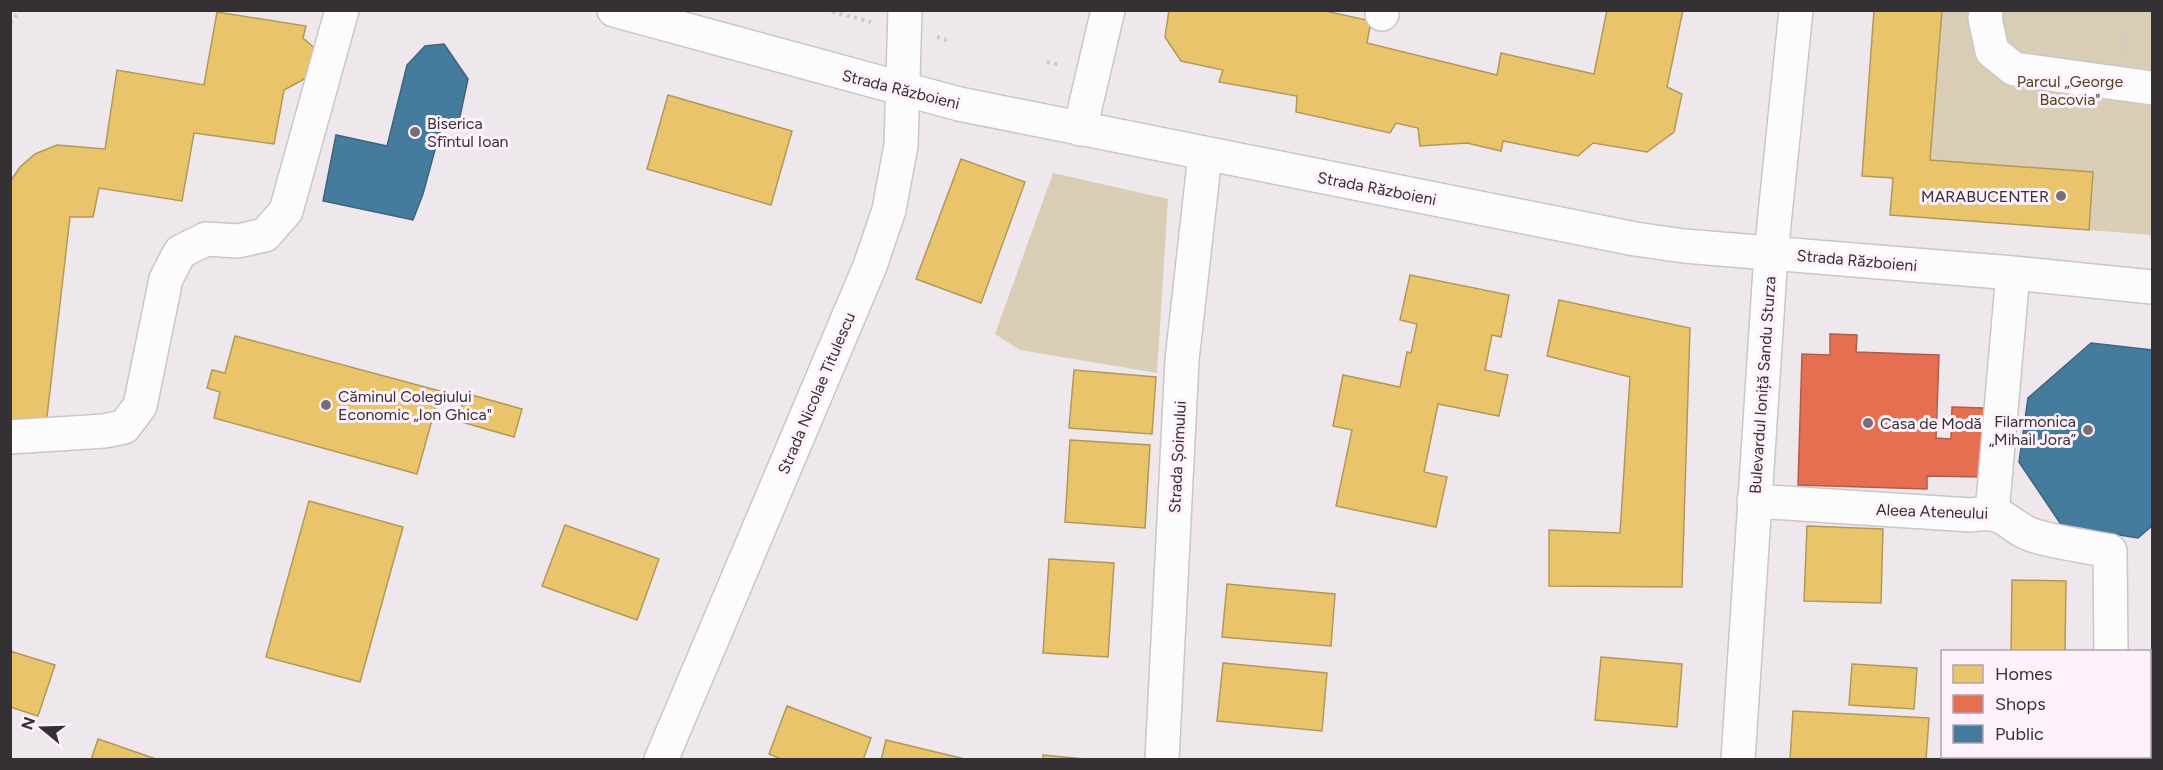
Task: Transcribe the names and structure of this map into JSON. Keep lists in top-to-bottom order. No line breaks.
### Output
{"streets":{"street":["Strada Războieni","Bulevardul Ioniță Sandu Sturza","Strada Nicolae Titulescu","Strada Șoimului","Aleea Ateneului"]},"crossings":[["Strada Războieni","Bulevardul Ioniță Sandu Sturza"],["Strada Războieni","Strada Nicolae Titulescu"],["Strada Războieni","Strada Șoimului"],["Bulevardul Ioniță Sandu Sturza","Aleea Ateneului"]],"parks":["Parcul „George Bacovia\""],"places":["Biserica Sfîntul Ioan","MARABUCENTER","Căminul Colegiului Economic „Ion Ghica\"","Casa de Modă","Filarmonica „Mihail Jora”"],"legend":["Homes","Shops","Public"],"north":"left"}
